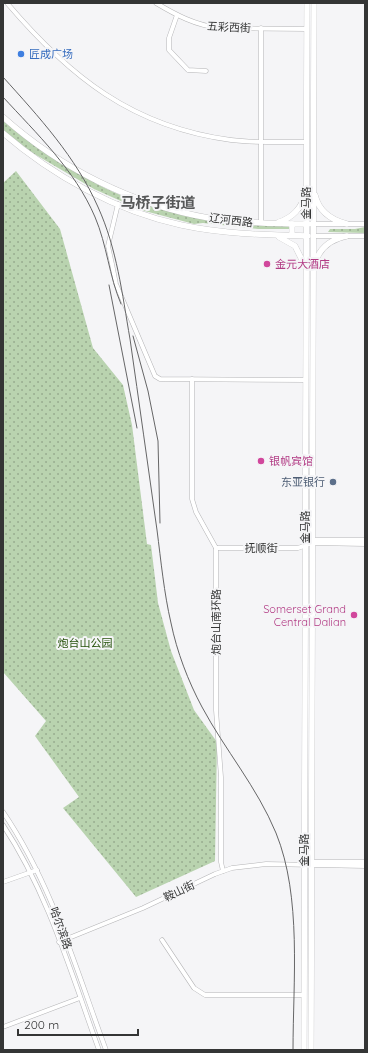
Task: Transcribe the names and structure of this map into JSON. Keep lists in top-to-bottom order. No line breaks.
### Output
{"streets":{"main road":["金马路","辽河西路"],"street":["五彩西街","抚顺街","炮台山南环路","鞍山街","哈尔滨路"]},"crossings":[["五彩西街","金马路"],["金马路","辽河西路"],["金马路","抚顺街"],["金马路","鞍山街"],["抚顺街","炮台山南环路"],["炮台山南环路","鞍山街"],["鞍山街","哈尔滨路"]],"districts":["马桥子街道"],"parks":["炮台山公园"],"places":["匠成广场","金元大酒店","银帆宾馆","东亚银行","Somerset Grand Central Dalian"],"scale_bar":"200 m"}
